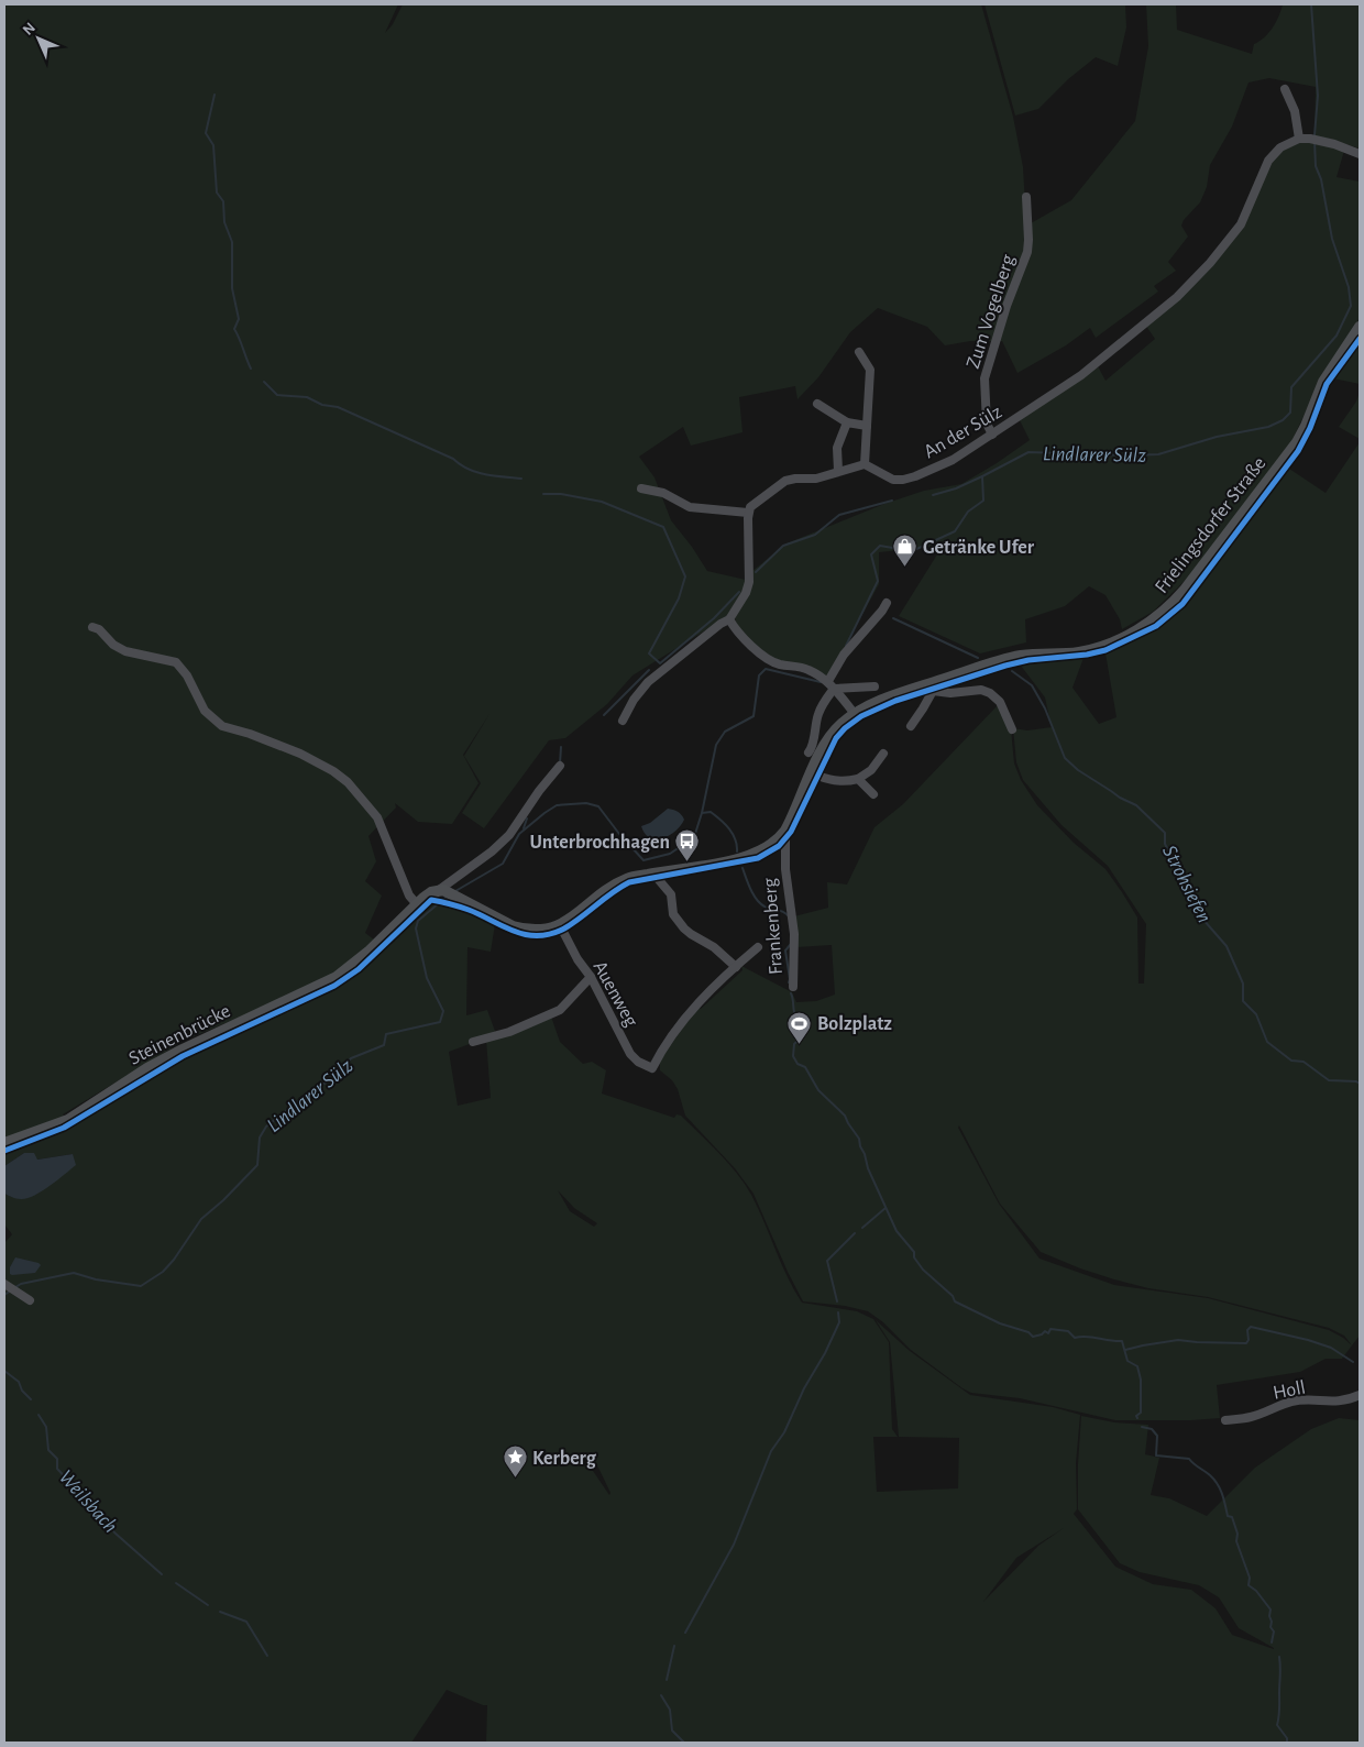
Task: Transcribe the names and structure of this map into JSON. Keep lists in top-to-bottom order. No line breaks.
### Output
{"streets":{"main road":["Frielingsdorfer Straße","Steinenbrücke"],"street":["Zum Vogelberg","An der Sülz","Frankenberg","Auenweg","Holl"]},"crossings":[["Zum Vogelberg","An der Sülz"],["Frielingsdorfer Straße","Frankenberg"],["Frielingsdorfer Straße","Auenweg"]],"water":["Lindlarer Sülz","Strohsiefen","Weilsbach"],"places":{"shop":["Getränke Ufer"],"bus stop":["Unterbrochhagen"],"sports":["Bolzplatz"],"place":["Kerberg"]},"north":"top left"}
